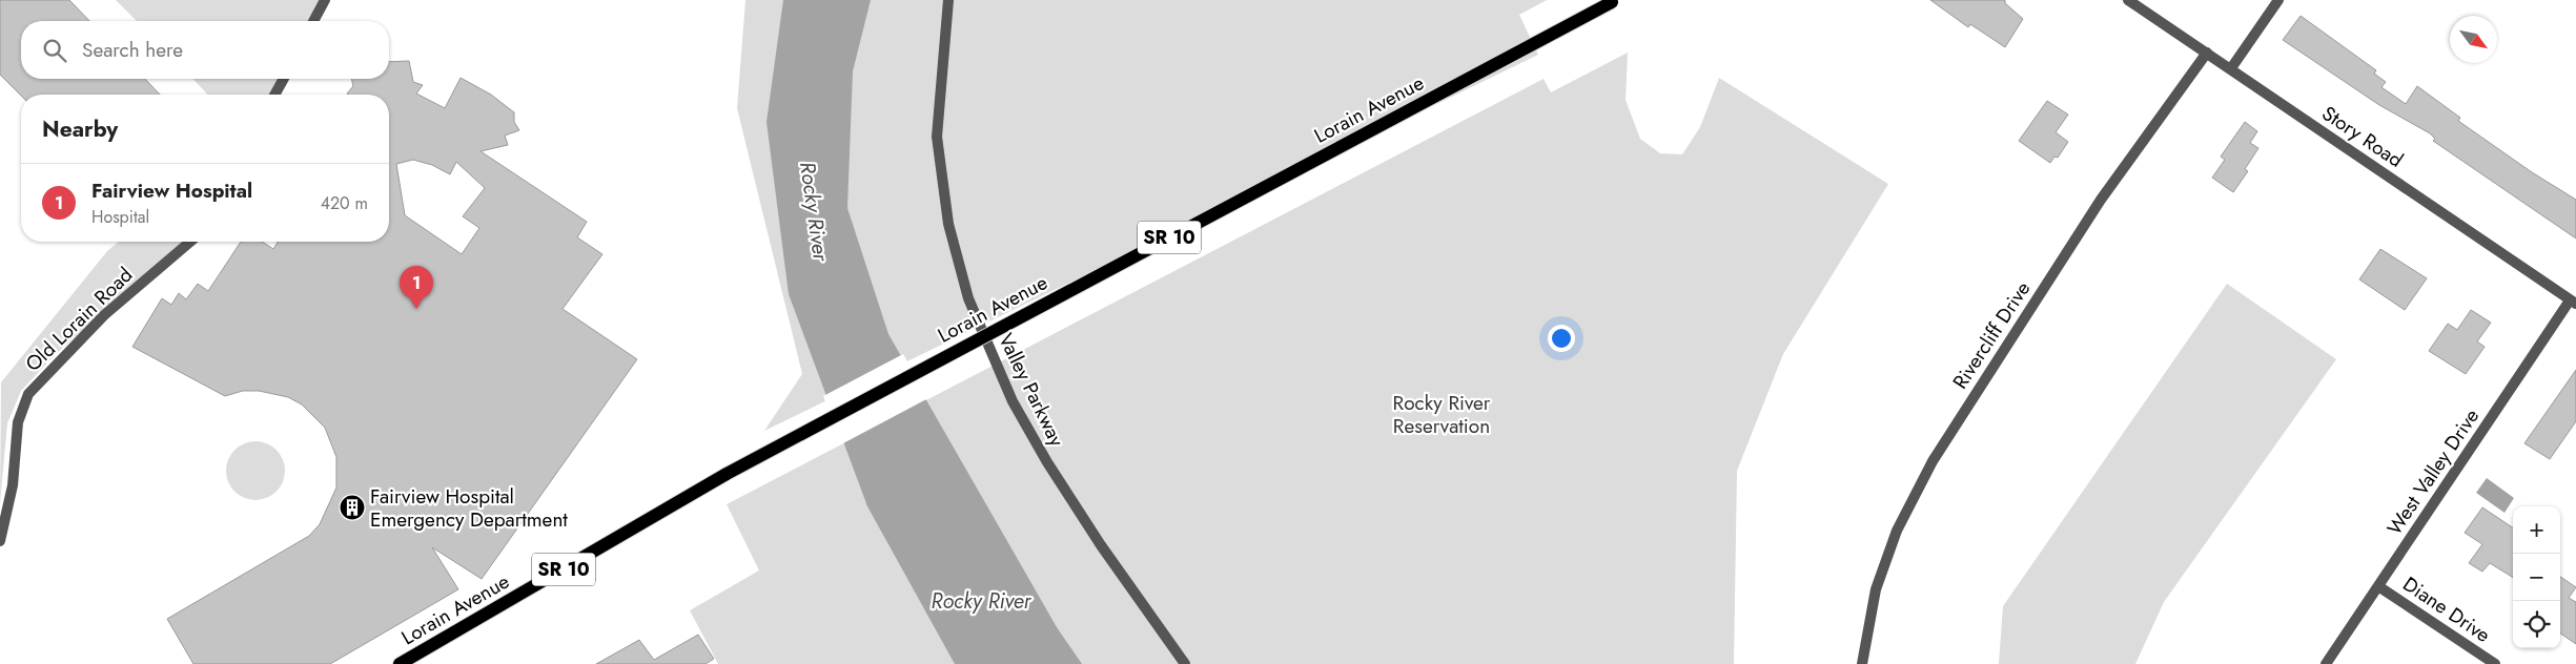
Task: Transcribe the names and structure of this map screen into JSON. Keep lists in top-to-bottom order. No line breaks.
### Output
{"streets":{"main road":["Lorain Avenue","SR 10"],"street":["Story Road","Old Lorain Road","Rivercliff Drive","Valley Parkway","West Valley Drive","Diane Drive"]},"crossings":[["Story Road","Rivercliff Drive"],["Story Road","West Valley Drive"],["West Valley Drive","Diane Drive"]],"water":["Rocky River"],"parks":["Rocky River Reservation"],"places":{"building":["Fairview Hospital Emergency Department"]},"north":"bottom right","page":{"search":"Search here","heading":"Nearby","list":[{"mark":"1","name":"Fairview Hospital","note":"Hospital","value":"420 m"}],"pins":"1","map_buttons":["+","−"]}}
